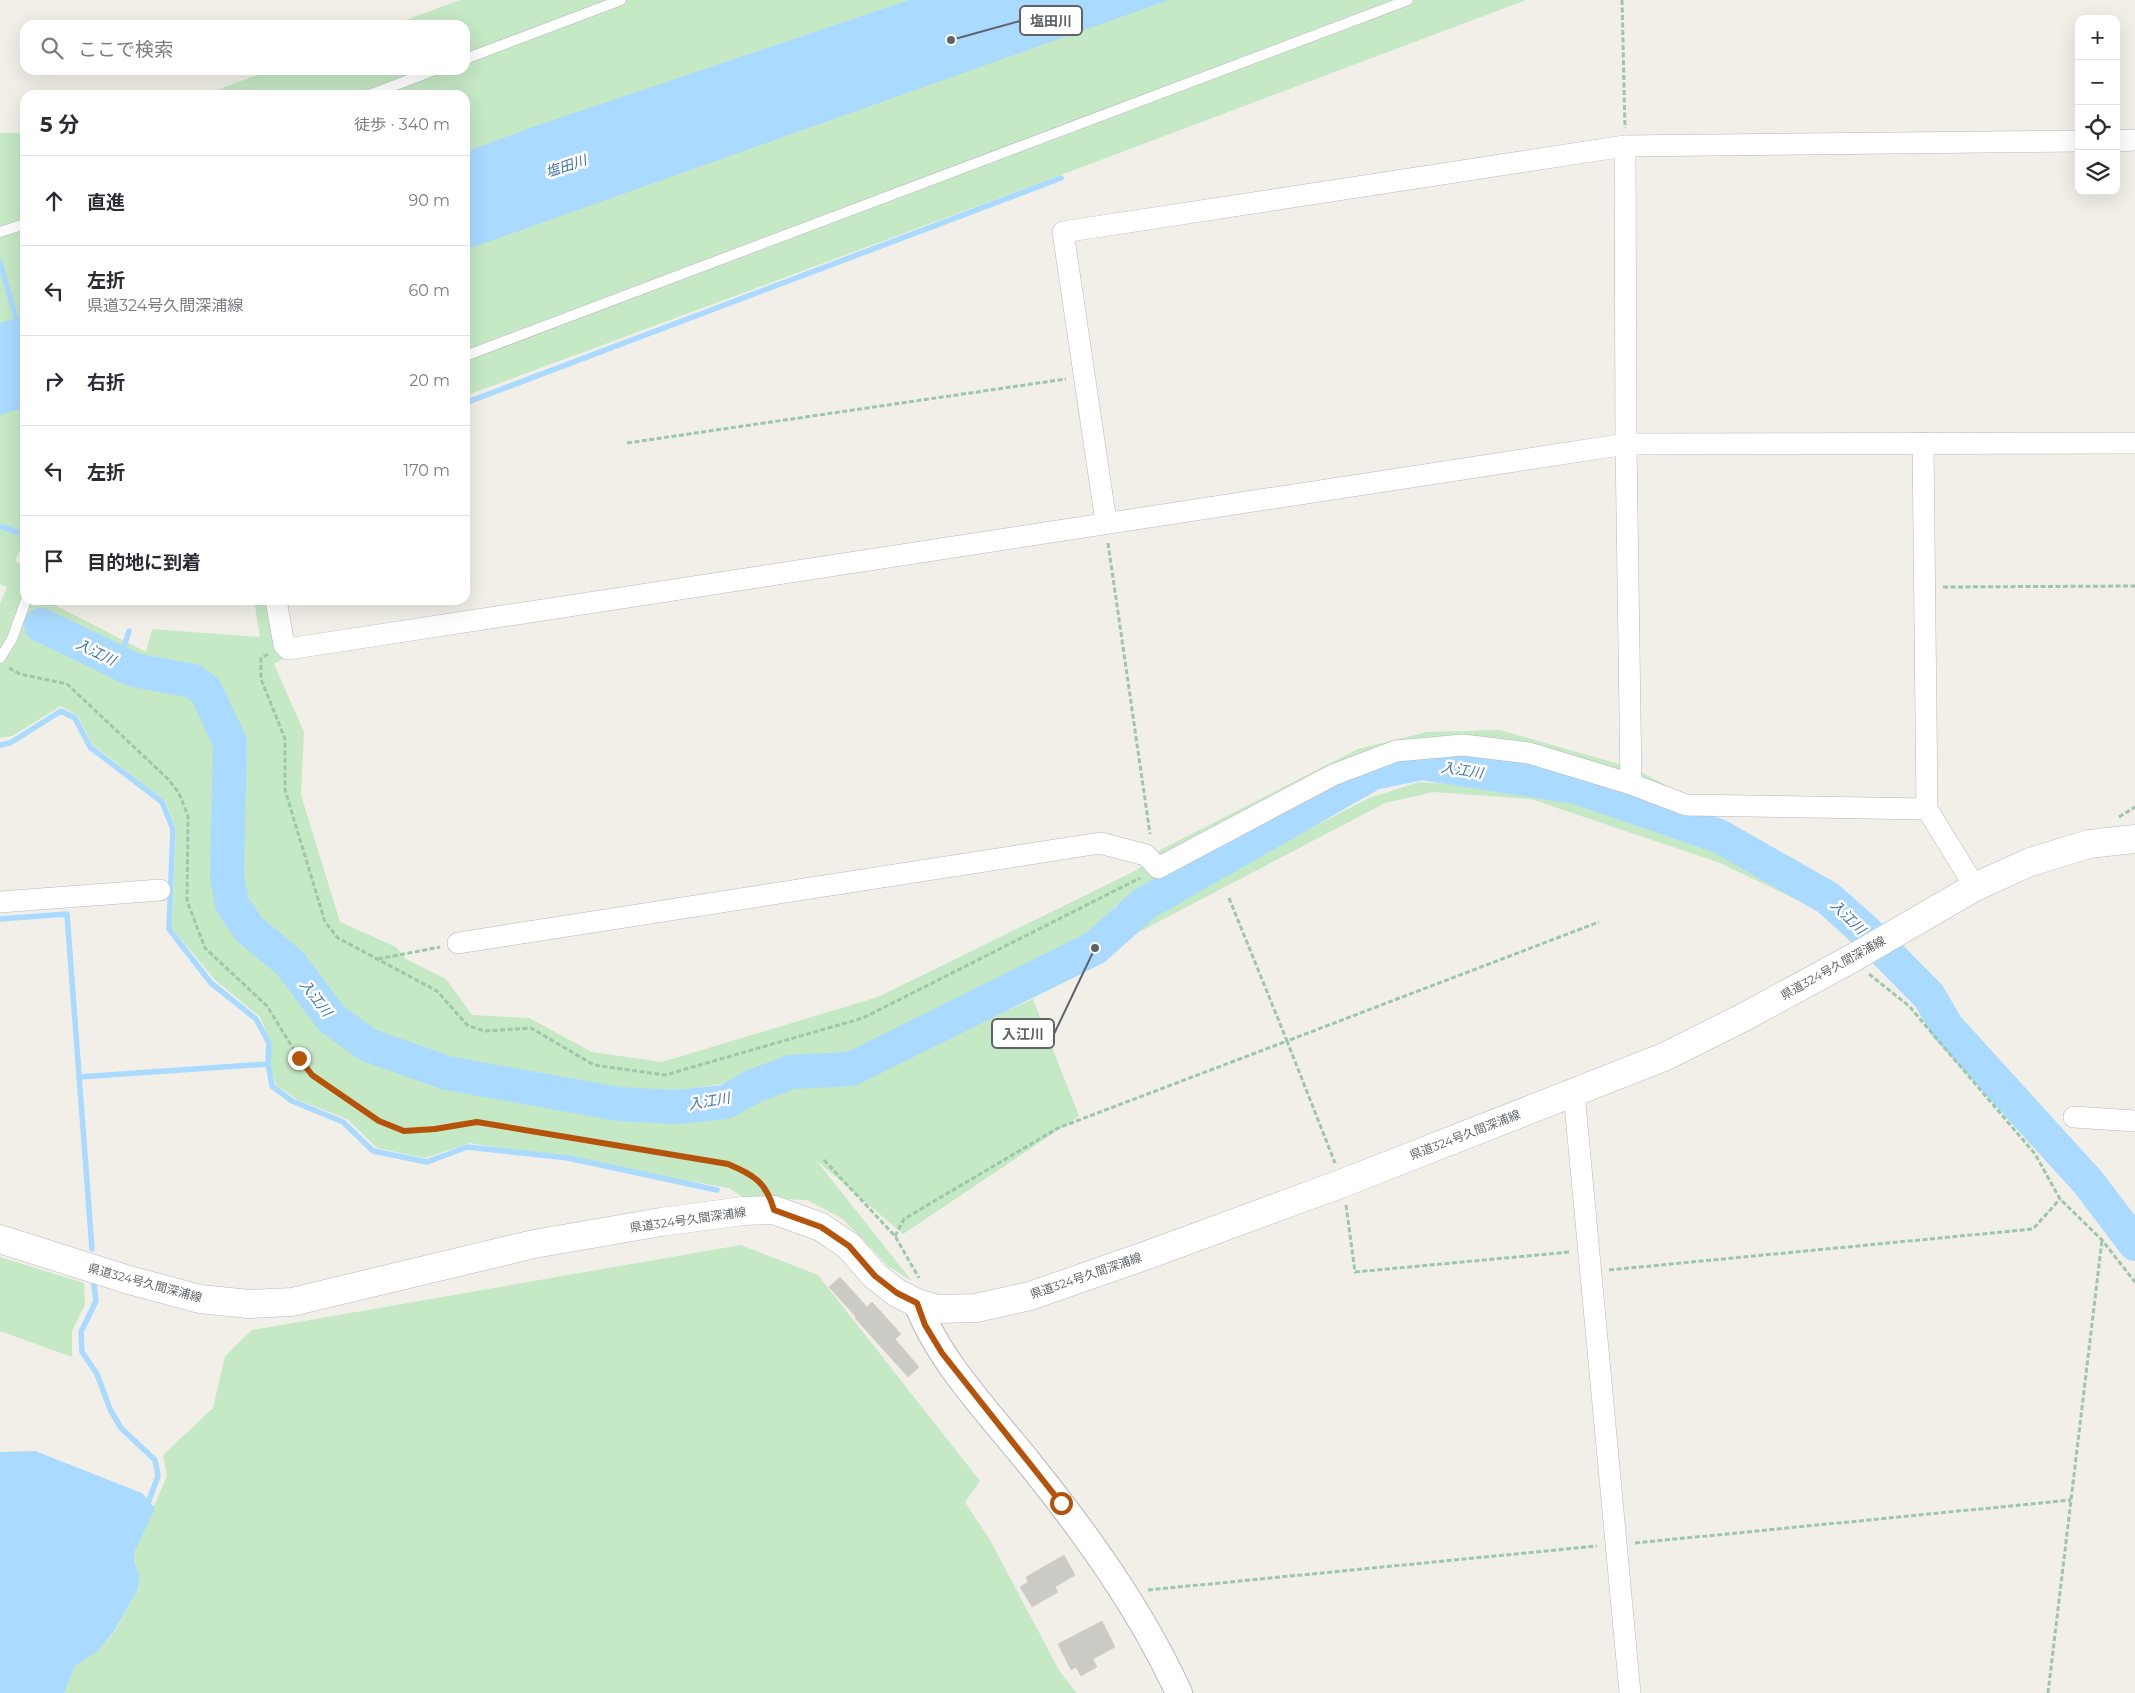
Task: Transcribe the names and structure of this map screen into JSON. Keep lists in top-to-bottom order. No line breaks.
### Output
{"streets":{"main road":["県道324号久間深浦線"]},"water":["塩田川","入江川"],"places":["塩田川","入江川"],"page":{"map_buttons":["+","−"],"search":"ここで検索","heading":["5 分","徒歩 · 340 m"],"list":[["直進","90 m"],["左折","県道324号久間深浦線","60 m"],["右折","20 m"],["左折","170 m"],"目的地に到着"]}}
